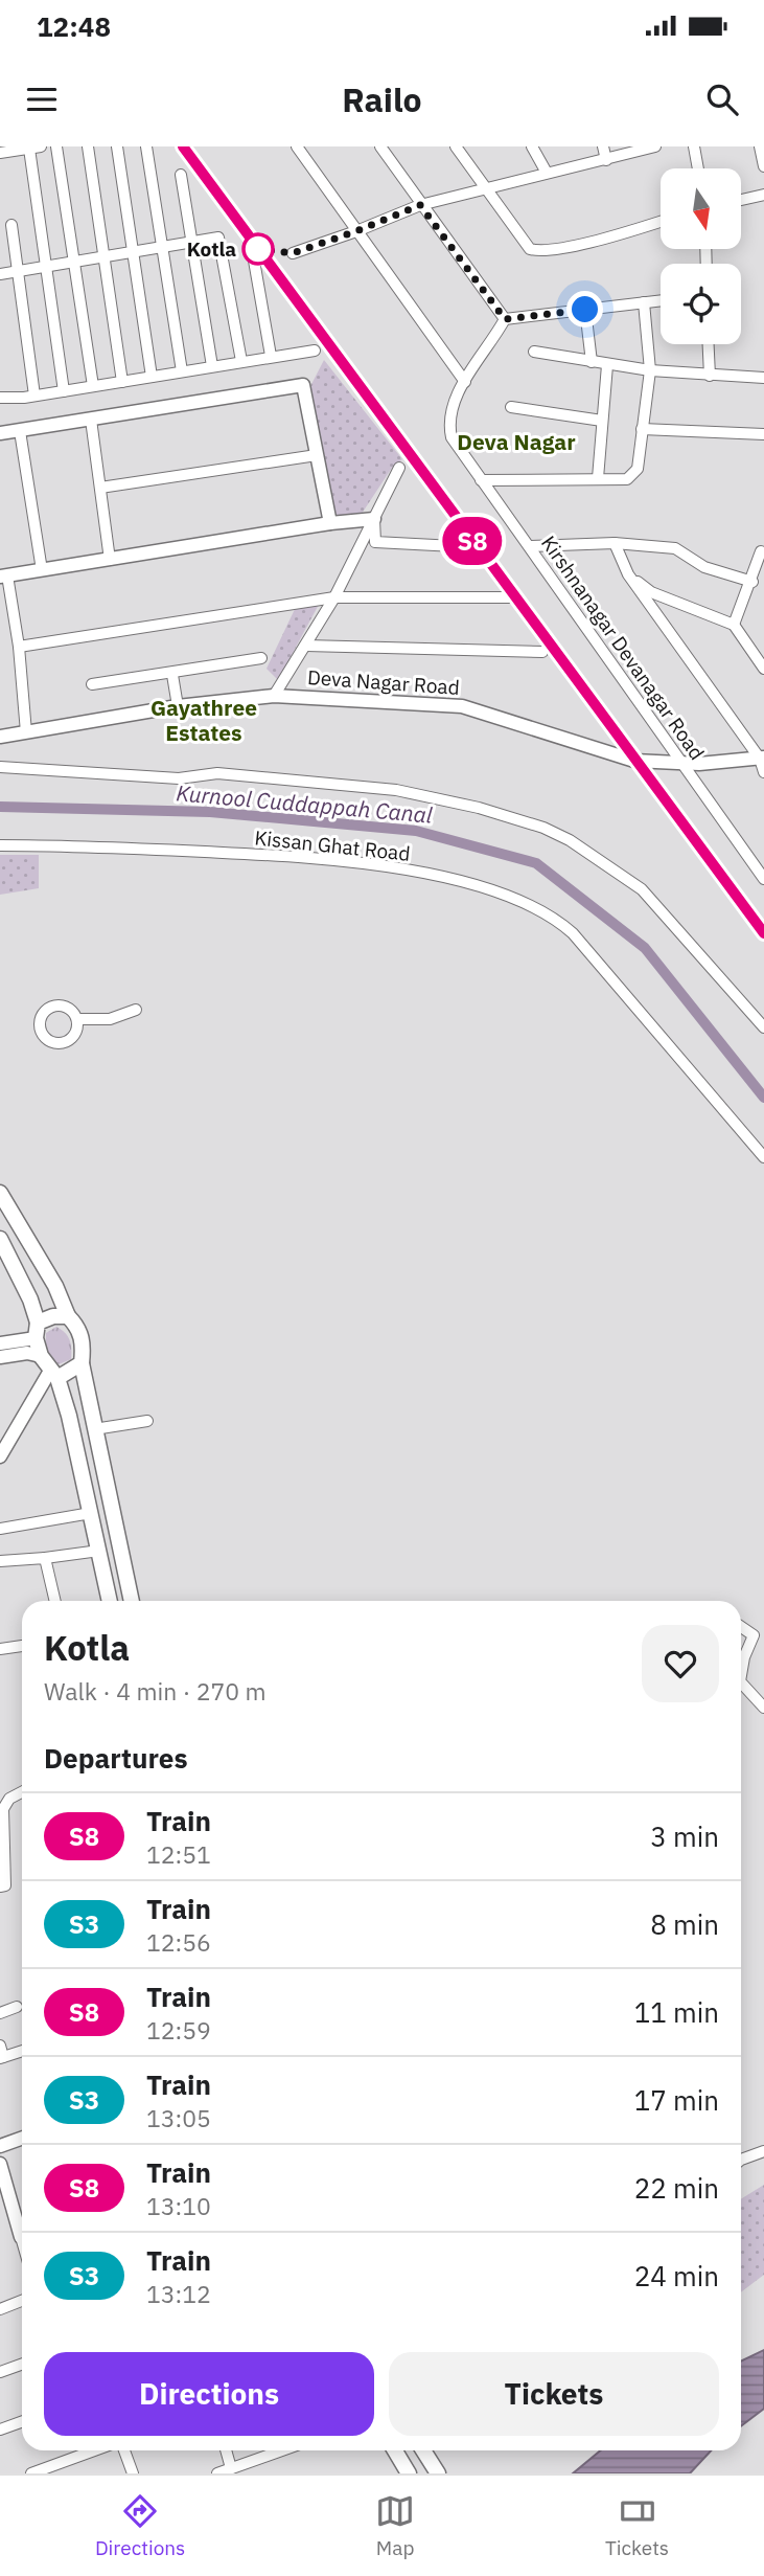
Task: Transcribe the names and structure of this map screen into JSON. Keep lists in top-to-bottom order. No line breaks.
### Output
{"streets":{"street":["Kirshnanagar Devanagar Road","Deva Nagar Road","Kissan Ghat Road"]},"crossings":[["Kirshnanagar Devanagar Road","Deva Nagar Road"]],"districts":["Deva Nagar","Gayathree Estates"],"water":["Kurnool Cuddappah Canal"],"places":["Kotla"],"north":"bottom","page":{"status":"12:48","header":"Railo","on_map":"S8","heading":[["Kotla","Walk · 4 min · 270 m"],"Departures"],"list":[{"mark":"S8","name":"Train","note":"12:51","value":"3 min"},{"mark":"S3","name":"Train","note":"12:56","value":"8 min"},{"mark":"S8","name":"Train","note":"12:59","value":"11 min"},{"mark":"S3","name":"Train","note":"13:05","value":"17 min"},{"mark":"S8","name":"Train","note":"13:10","value":"22 min"},{"mark":"S3","name":"Train","note":"13:12","value":"24 min"}],"buttons":["Directions","Tickets"],"tabs":["Directions","Map","Tickets"]}}
